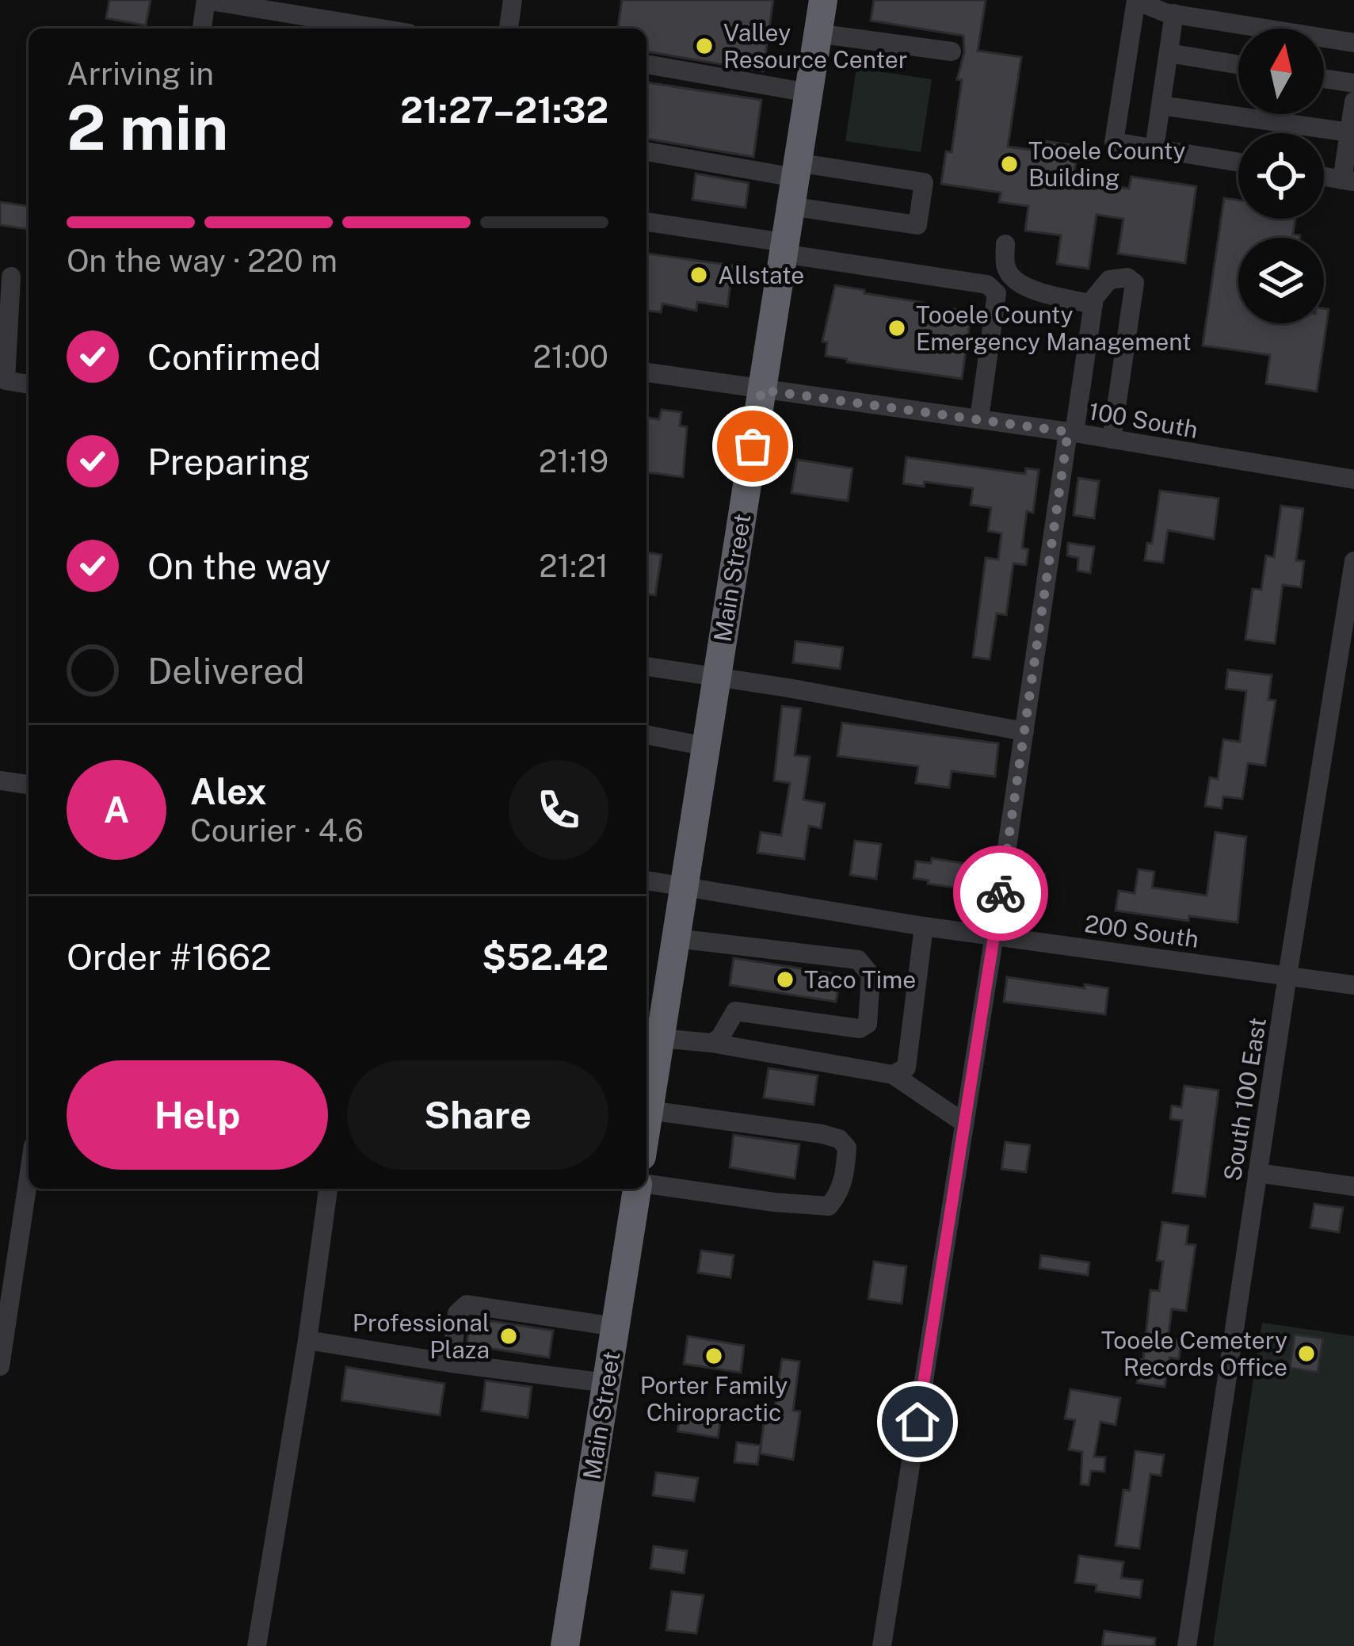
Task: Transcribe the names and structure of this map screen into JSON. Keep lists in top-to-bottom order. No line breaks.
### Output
{"streets":{"highway":["Main Street"],"street":["100 South","200 South","South 100 East"]},"crossings":[["100 South","Main Street"],["Main Street","200 South"],["200 South","South 100 East"]],"places":["Valley Resource Center","Tooele County Building","Allstate","Tooele County Emergency Management","Taco Time","Professional Plaza","Tooele Cemetery Records Office","Porter Family Chiropractic"],"north":"top","page":{"heading":["2 min","Arriving in","21:27–21:32"],"panel":["Alex","Courier · 4.6","Order #1662","$52.42"],"bar":"On the way · 220 m","list":[["Confirmed","21:00"],["Preparing","21:19"],["On the way","21:21"],"Delivered"],"round":"A","buttons":["Help","Share"]}}
